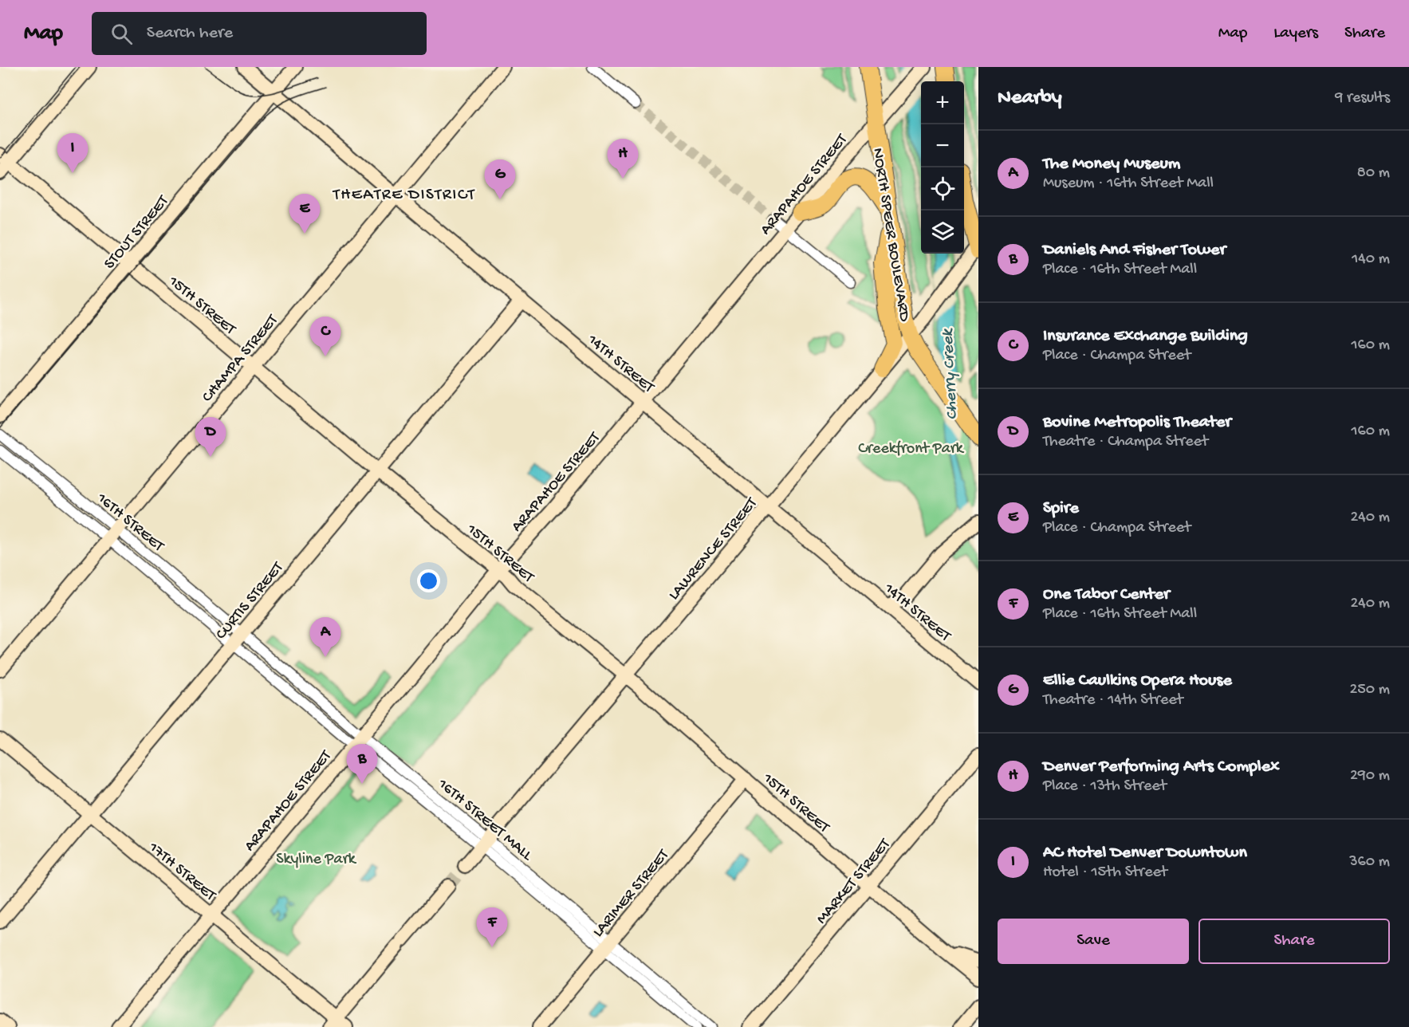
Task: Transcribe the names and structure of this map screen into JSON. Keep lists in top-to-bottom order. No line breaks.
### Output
{"streets":{"main road":["ARAPAHOE STREET","STOUT STREET","NORTH SPEER BOULEVARD","15TH STREET","CHAMPA STREET","14TH STREET","LAWRENCE STREET","CURTIS STREET","17TH STREET","MARKET STREET","LARIMER STREET"],"street":["16TH STREET","16TH STREET MALL"]},"crossings":[["ARAPAHOE STREET","NORTH SPEER BOULEVARD"],["ARAPAHOE STREET","15TH STREET"],["ARAPAHOE STREET","14TH STREET"],["ARAPAHOE STREET","16TH STREET MALL"],["ARAPAHOE STREET","17TH STREET"],["STOUT STREET","15TH STREET"],["STOUT STREET","14TH STREET"],["NORTH SPEER BOULEVARD","LAWRENCE STREET"],["15TH STREET","CHAMPA STREET"],["15TH STREET","LAWRENCE STREET"],["15TH STREET","CURTIS STREET"],["15TH STREET","MARKET STREET"],["15TH STREET","LARIMER STREET"],["CHAMPA STREET","14TH STREET"],["CHAMPA STREET","16TH STREET"],["14TH STREET","LAWRENCE STREET"],["14TH STREET","CURTIS STREET"],["16TH STREET","CURTIS STREET"],["16TH STREET","16TH STREET MALL"],["LAWRENCE STREET","16TH STREET MALL"],["CURTIS STREET","16TH STREET MALL"],["CURTIS STREET","17TH STREET"],["16TH STREET MALL","LARIMER STREET"]],"districts":["THEATRE DISTRICT"],"water":["Cherry Creek"],"parks":["Creekfront Park","Skyline Park"],"page":{"header":"Map","search":"Search here","nav":["Map","Layers","Share"],"heading":["Nearby","9 results"],"map_buttons":["+","−"],"list":[{"mark":"A","name":"The Money Museum","note":"Museum · 16th Street Mall","value":"80 m"},{"mark":"B","name":"Daniels And Fisher Tower","note":"Place · 16th Street Mall","value":"140 m"},{"mark":"C","name":"Insurance Exchange Building","note":"Place · Champa Street","value":"160 m"},{"mark":"D","name":"Bovine Metropolis Theater","note":"Theatre · Champa Street","value":"160 m"},{"mark":"E","name":"Spire","note":"Place · Champa Street","value":"240 m"},{"mark":"F","name":"One Tabor Center","note":"Place · 16th Street Mall","value":"240 m"},{"mark":"G","name":"Ellie Caulkins Opera House","note":"Theatre · 14th Street","value":"250 m"},{"mark":"H","name":"Denver Performing Arts Complex","note":"Place · 13th Street","value":"290 m"},{"mark":"I","name":"AC Hotel Denver Downtown","note":"Hotel · 15th Street","value":"360 m"}],"pins":["I","H","G","E","C","D","A","B","F"],"buttons":["Save","Share"]}}
